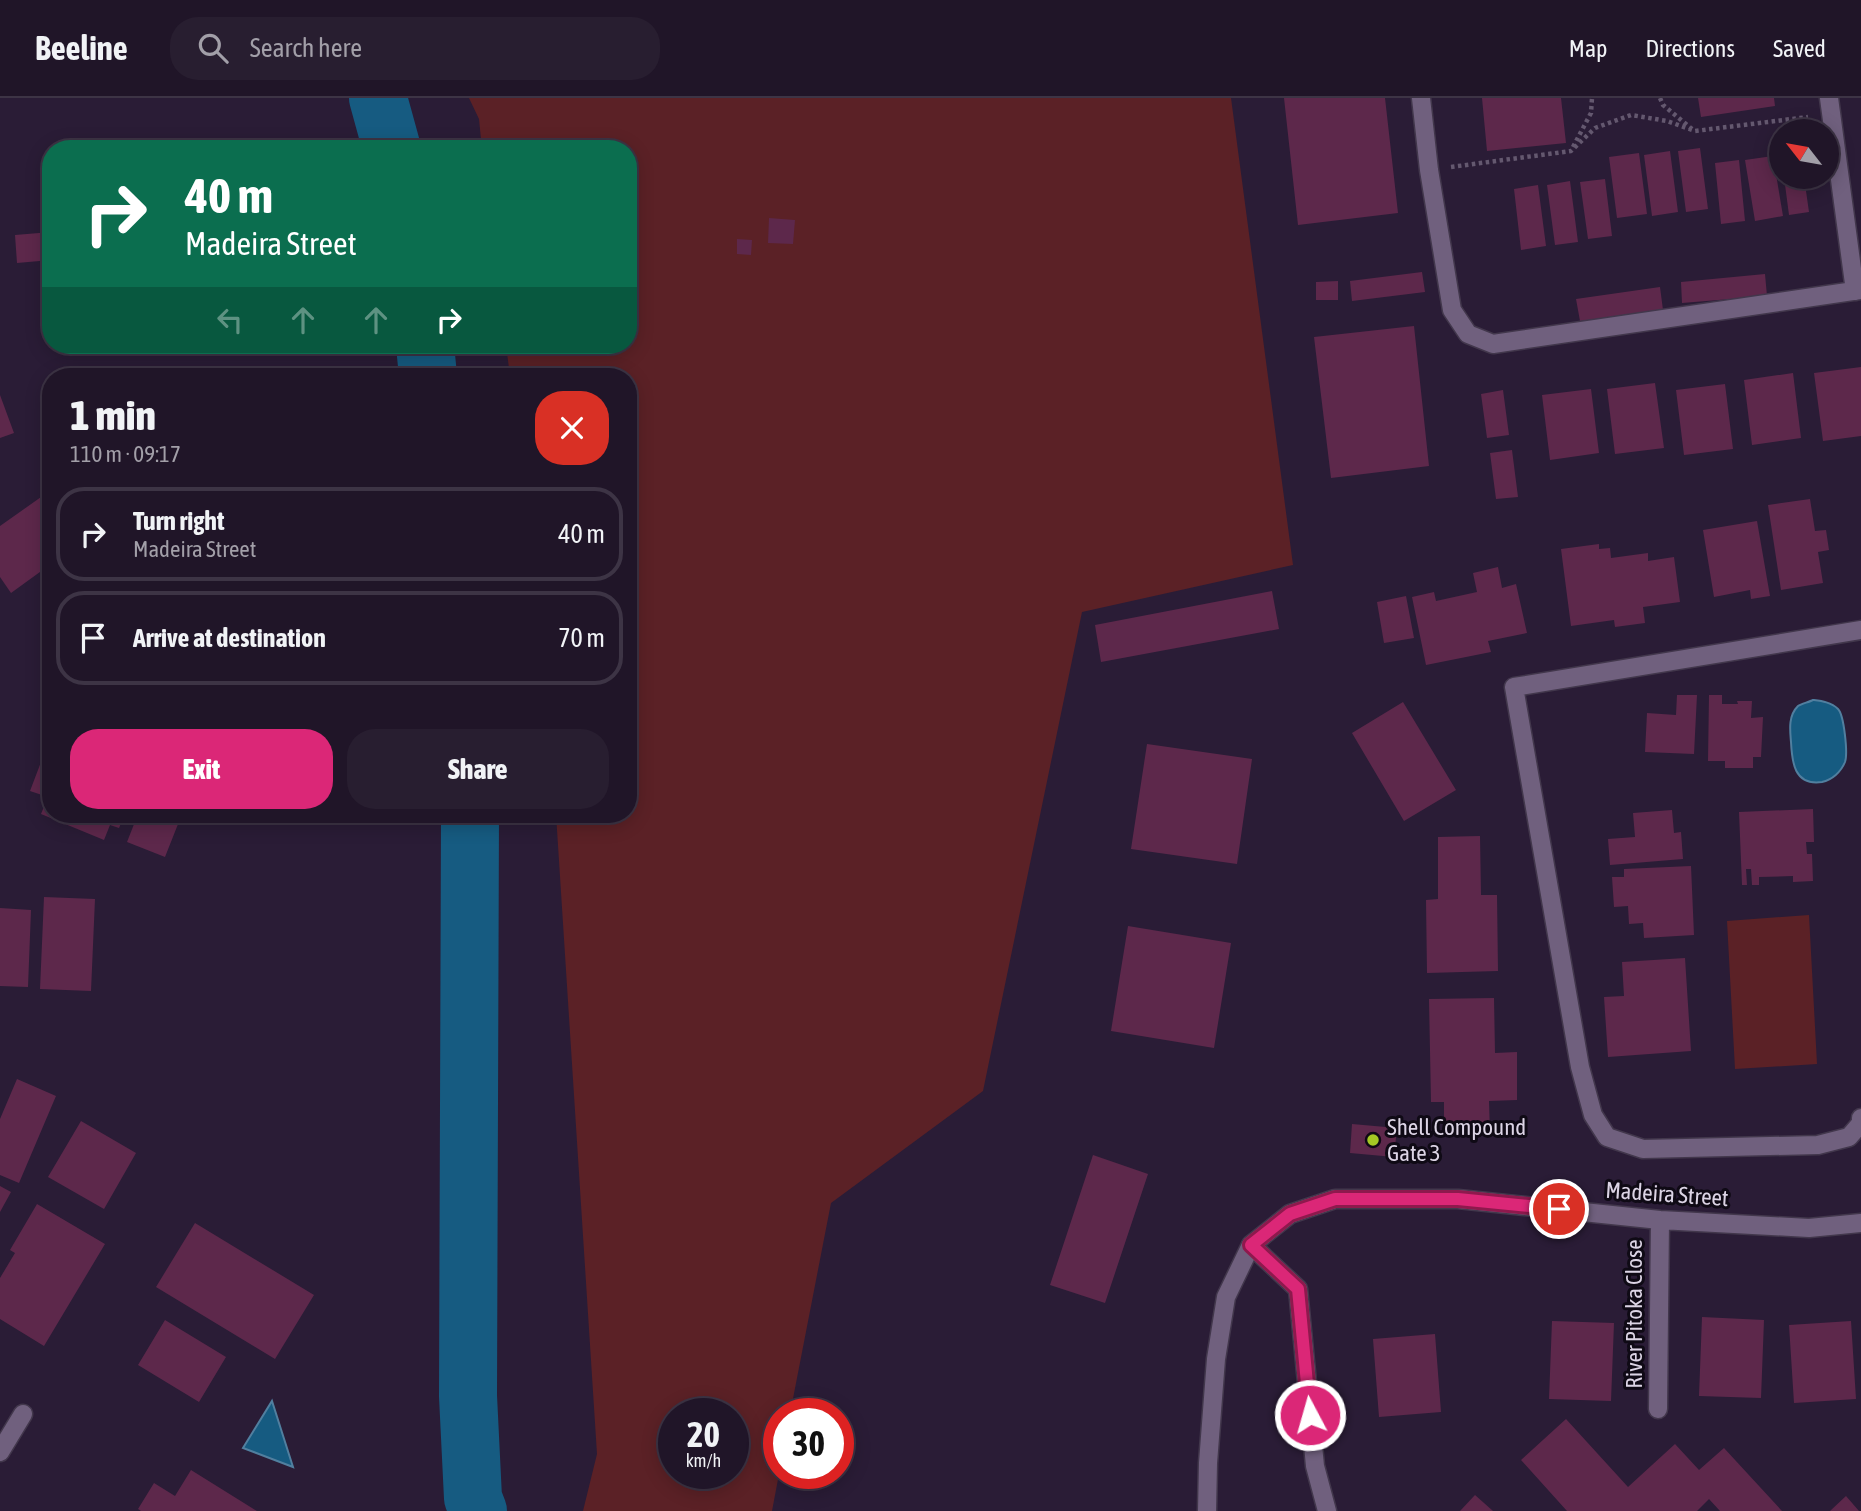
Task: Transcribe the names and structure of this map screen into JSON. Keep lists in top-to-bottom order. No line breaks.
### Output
{"streets":{"street":["Madeira Street","River Pitoka Close"]},"crossings":[["Madeira Street","River Pitoka Close"]],"places":["Shell Compound Gate 3"],"north":"top left","page":{"header":"Beeline","search":"Search here","nav":["Map","Directions","Saved"],"turn":["40 m","Madeira Street"],"heading":["1 min","110 m · 09:17"],"list":[{"name":"Turn right","note":"Madeira Street","value":"40 m"},{"name":"Arrive at destination","value":"70 m"}],"buttons":["Exit","Share"],"speed":"20 km/h","limit":"30"}}
